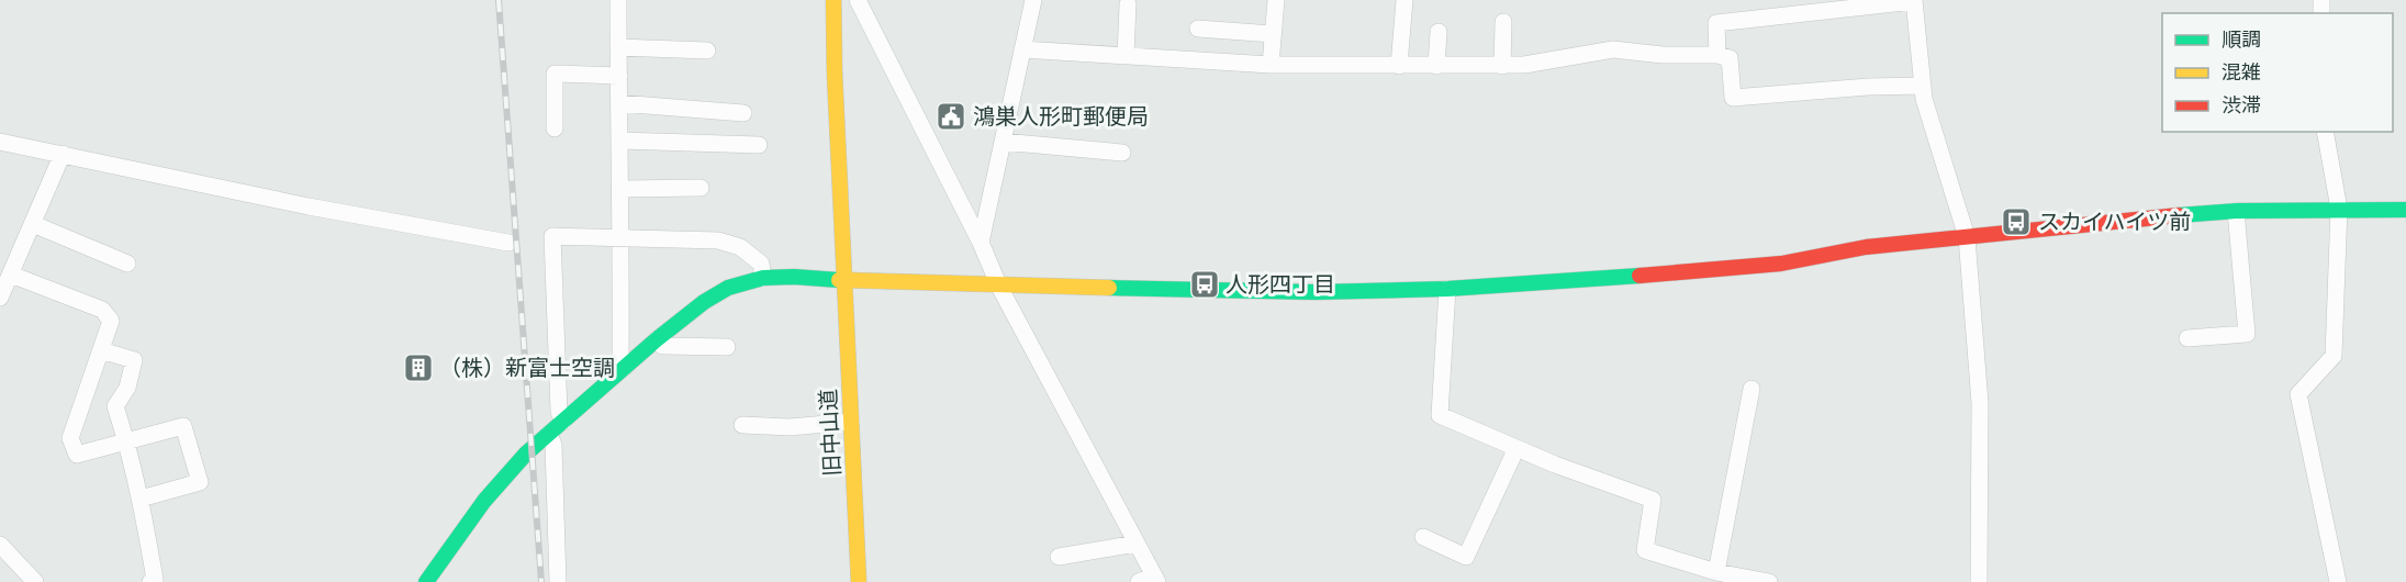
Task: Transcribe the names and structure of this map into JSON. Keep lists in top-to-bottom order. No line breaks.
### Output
{"streets":{"street":["旧中山道"]},"places":{"public building":["鴻巣人形町郵便局"],"bus stop":["スカイハイツ前","人形四丁目"],"building":["（株）新富士空調"]},"legend":["順調","混雑","渋滞"]}
